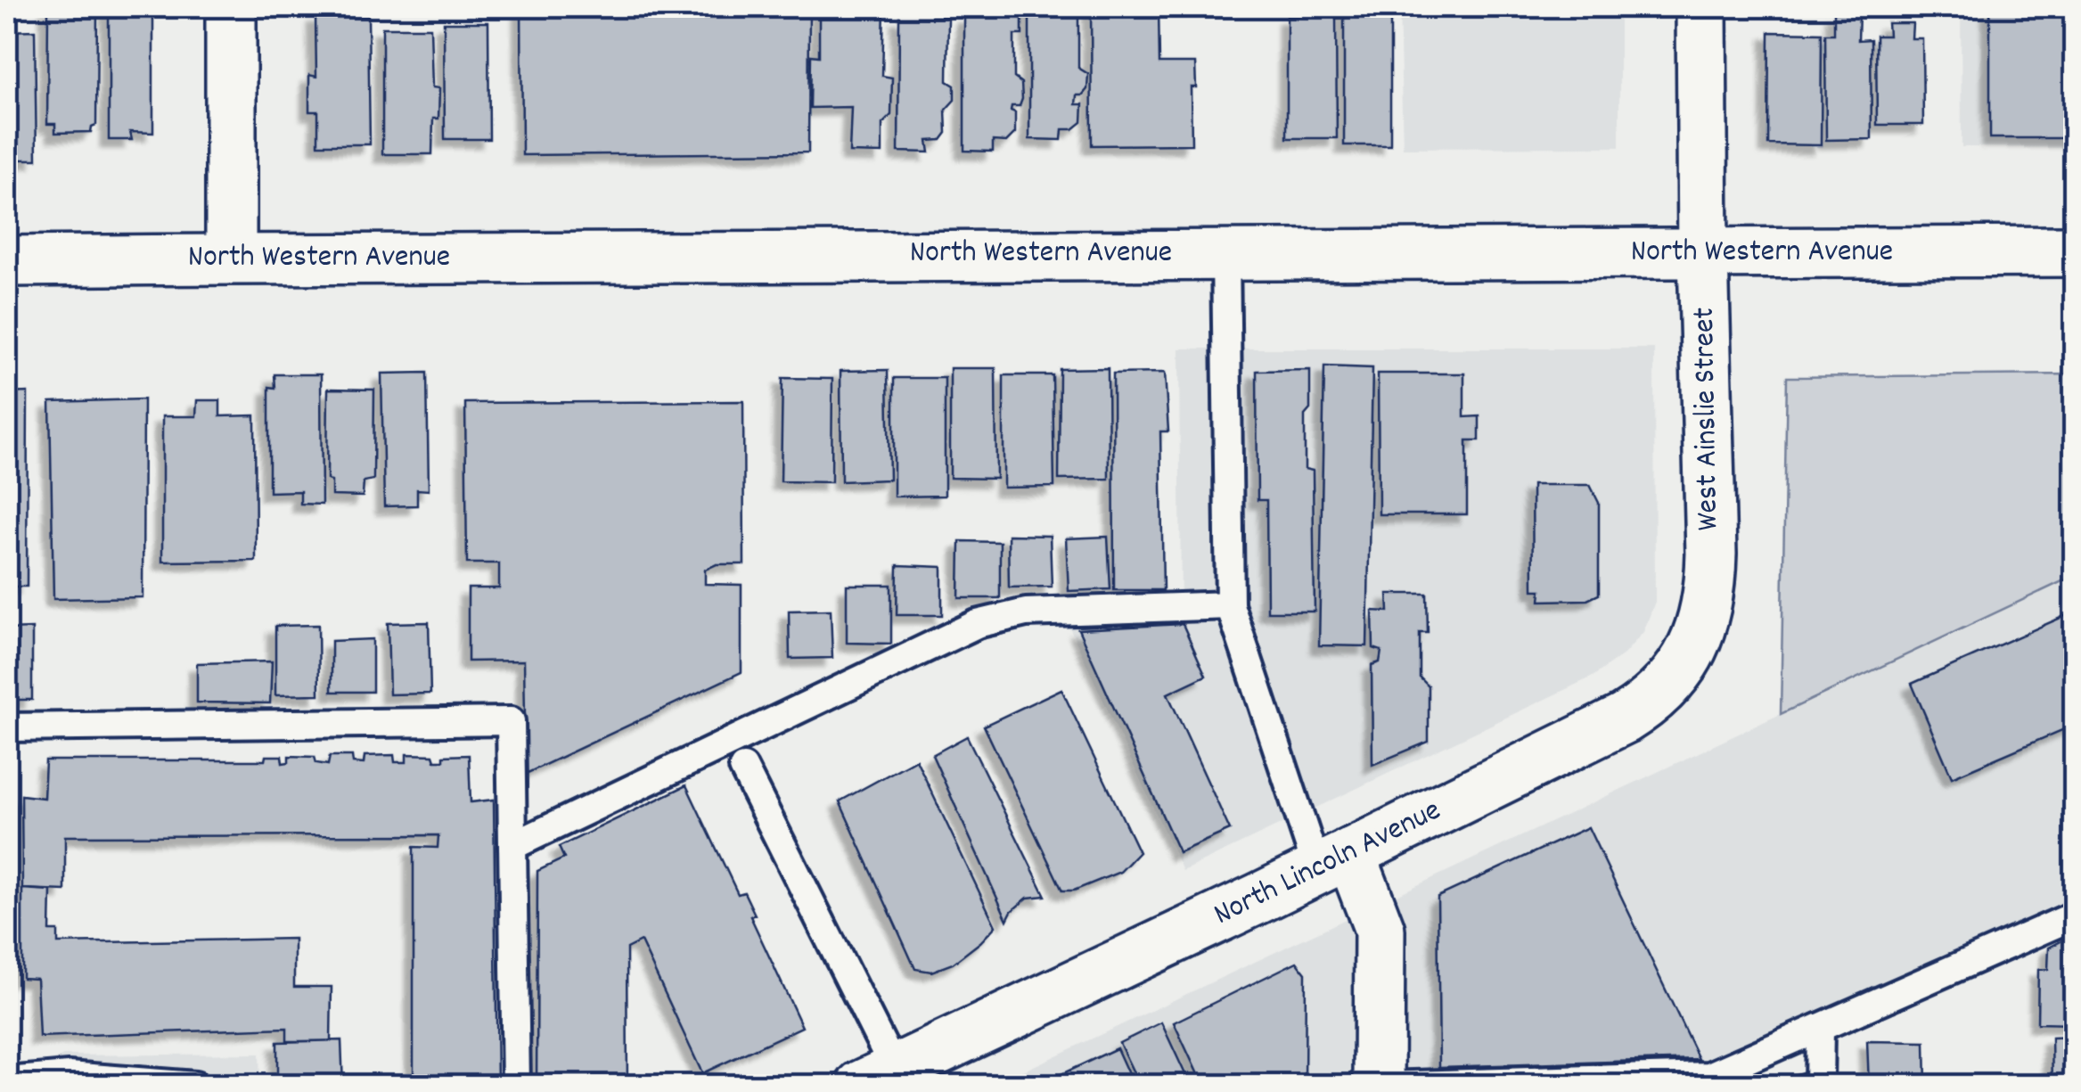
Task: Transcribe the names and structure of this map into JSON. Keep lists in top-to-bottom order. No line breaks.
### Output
{"streets":{"main road":["North Western Avenue","West Ainslie Street","North Lincoln Avenue"]},"crossings":[["North Western Avenue","West Ainslie Street"],["West Ainslie Street","North Lincoln Avenue"]]}
